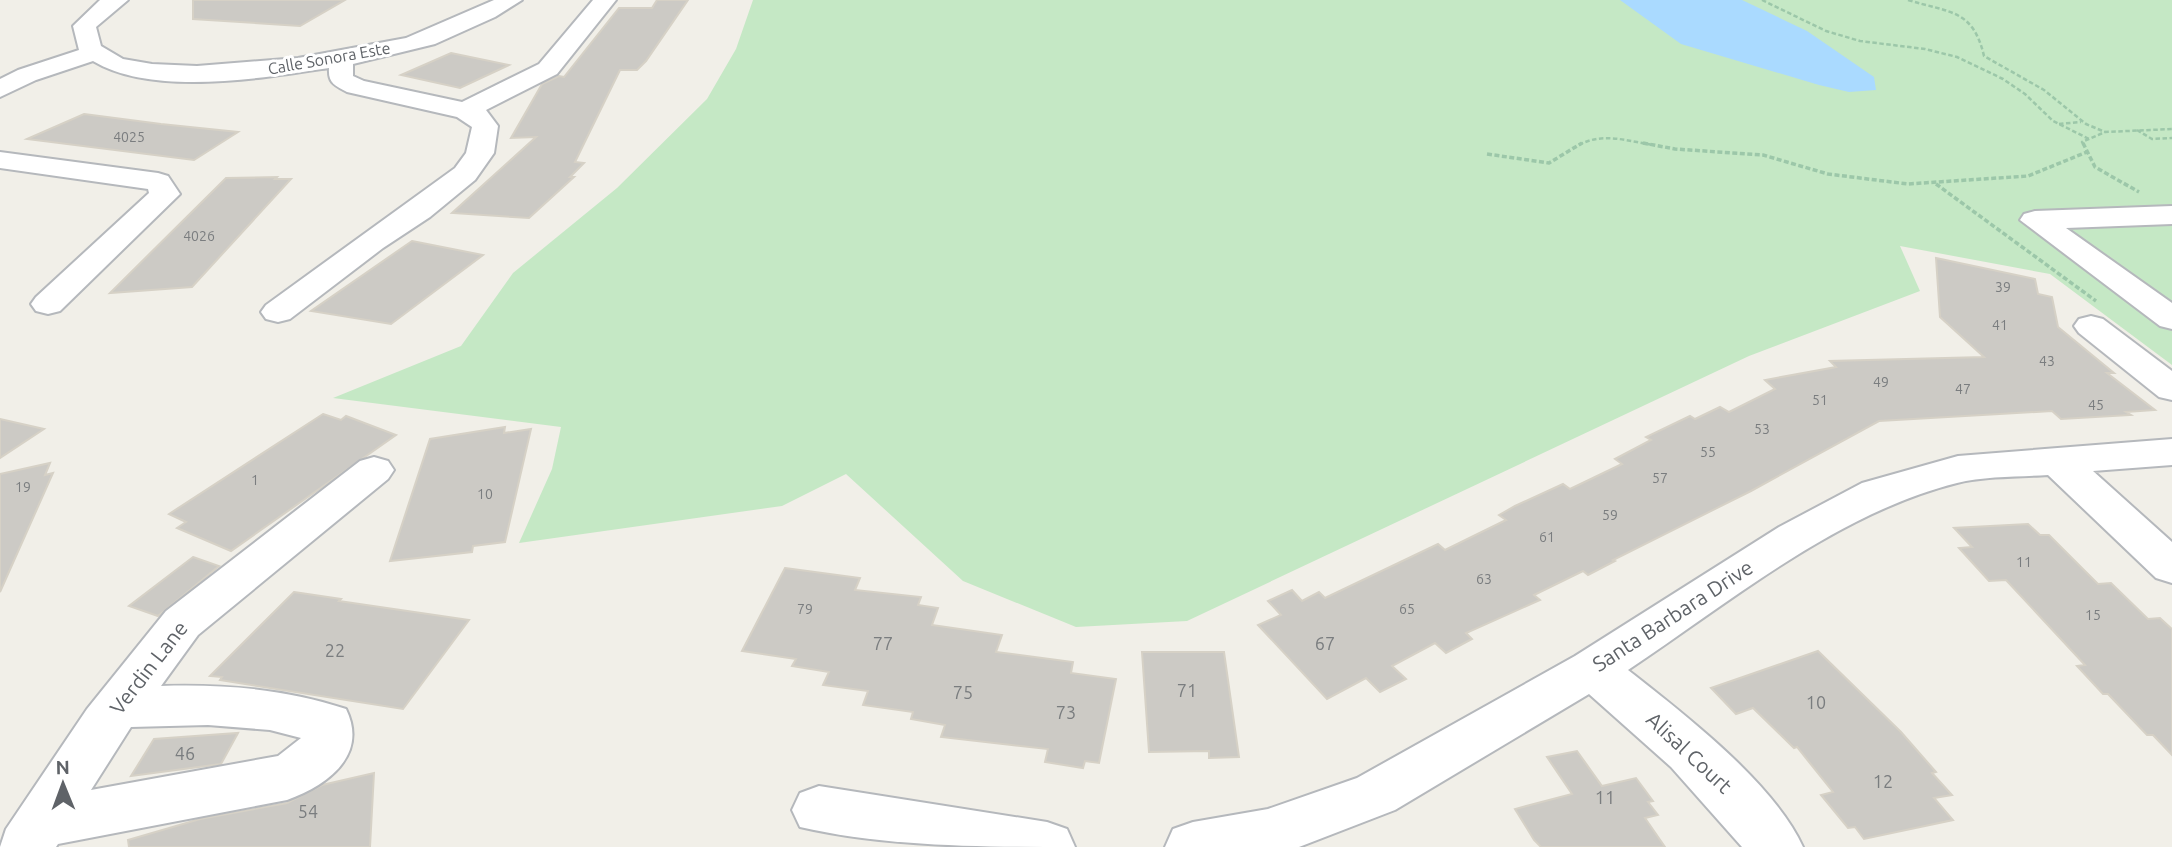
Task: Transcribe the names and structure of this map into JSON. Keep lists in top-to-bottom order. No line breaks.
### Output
{"streets":{"street":["Calle Sonora Este","Santa Barbara Drive","Verdin Lane","Alisal Court"]},"crossings":[["Santa Barbara Drive","Alisal Court"]],"house_numbers":["4025","4026","39","41","43","49","47","51","45","53","55","57","1","19","10","59","61","11","63","79","65","15","77","67","22","71","75","10","73","46","12","11","54"],"north":"top"}
